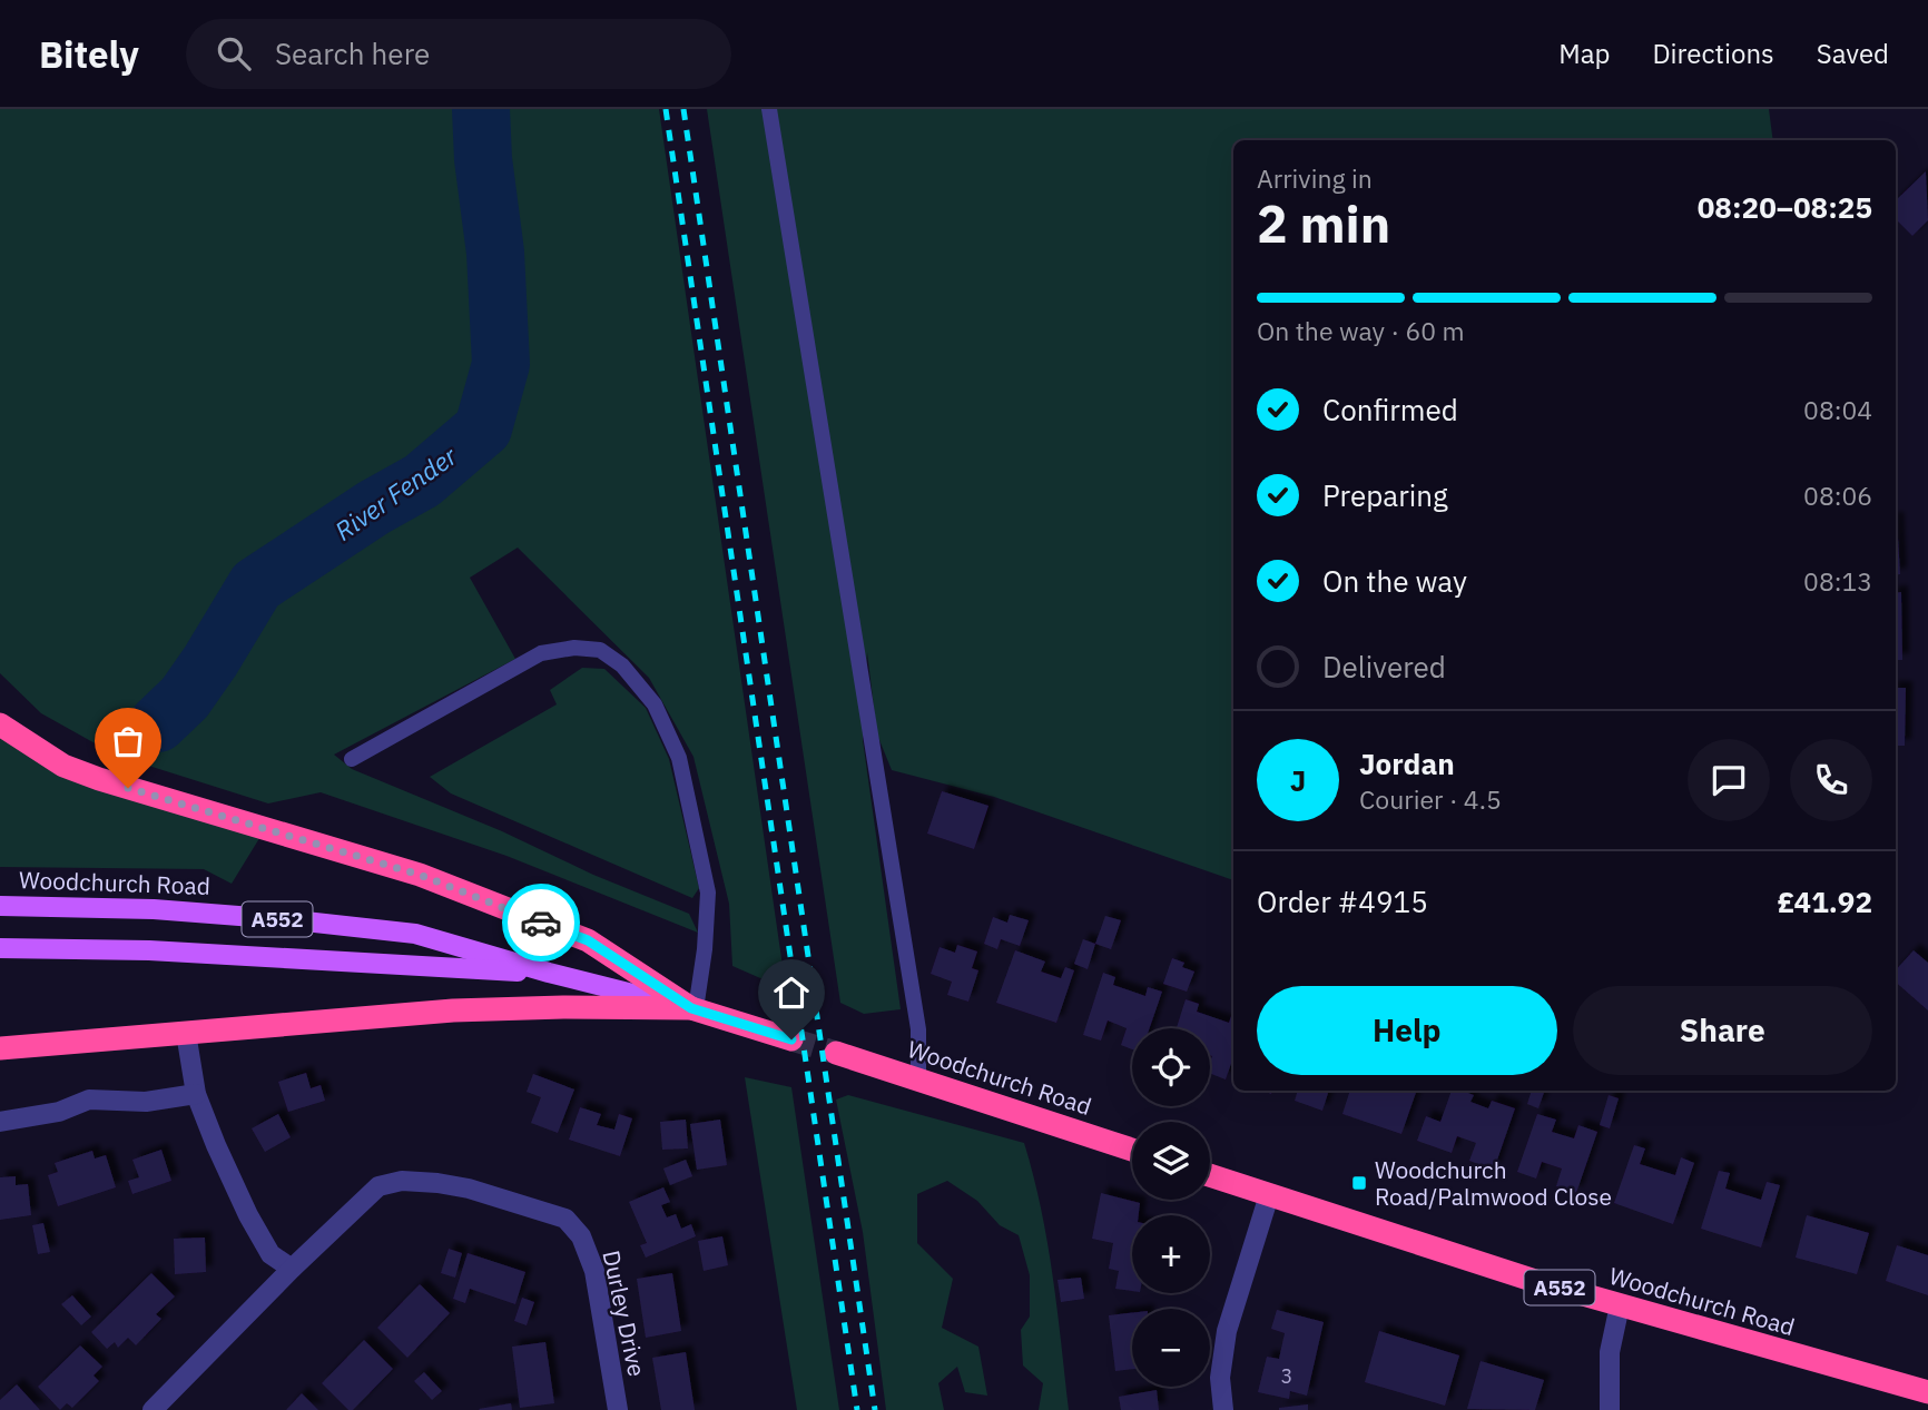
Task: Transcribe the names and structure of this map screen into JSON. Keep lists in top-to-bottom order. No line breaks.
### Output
{"streets":{"highway":["Woodchurch Road","A552"],"street":["Durley Drive"]},"water":["River Fender"],"places":{"transit":["Woodchurch Road/Palmwood Close"]},"house_numbers":["3"],"page":{"header":"Bitely","search":"Search here","nav":["Map","Directions","Saved"],"heading":["2 min","Arriving in","08:20–08:25"],"panel":["Jordan","Courier · 4.5","Order #4915","£41.92"],"bar":"On the way · 60 m","list":[["Confirmed","08:04"],["Preparing","08:06"],["On the way","08:13"],"Delivered"],"round":"J","buttons":["Help","Share"],"map_buttons":["+","−"]}}
